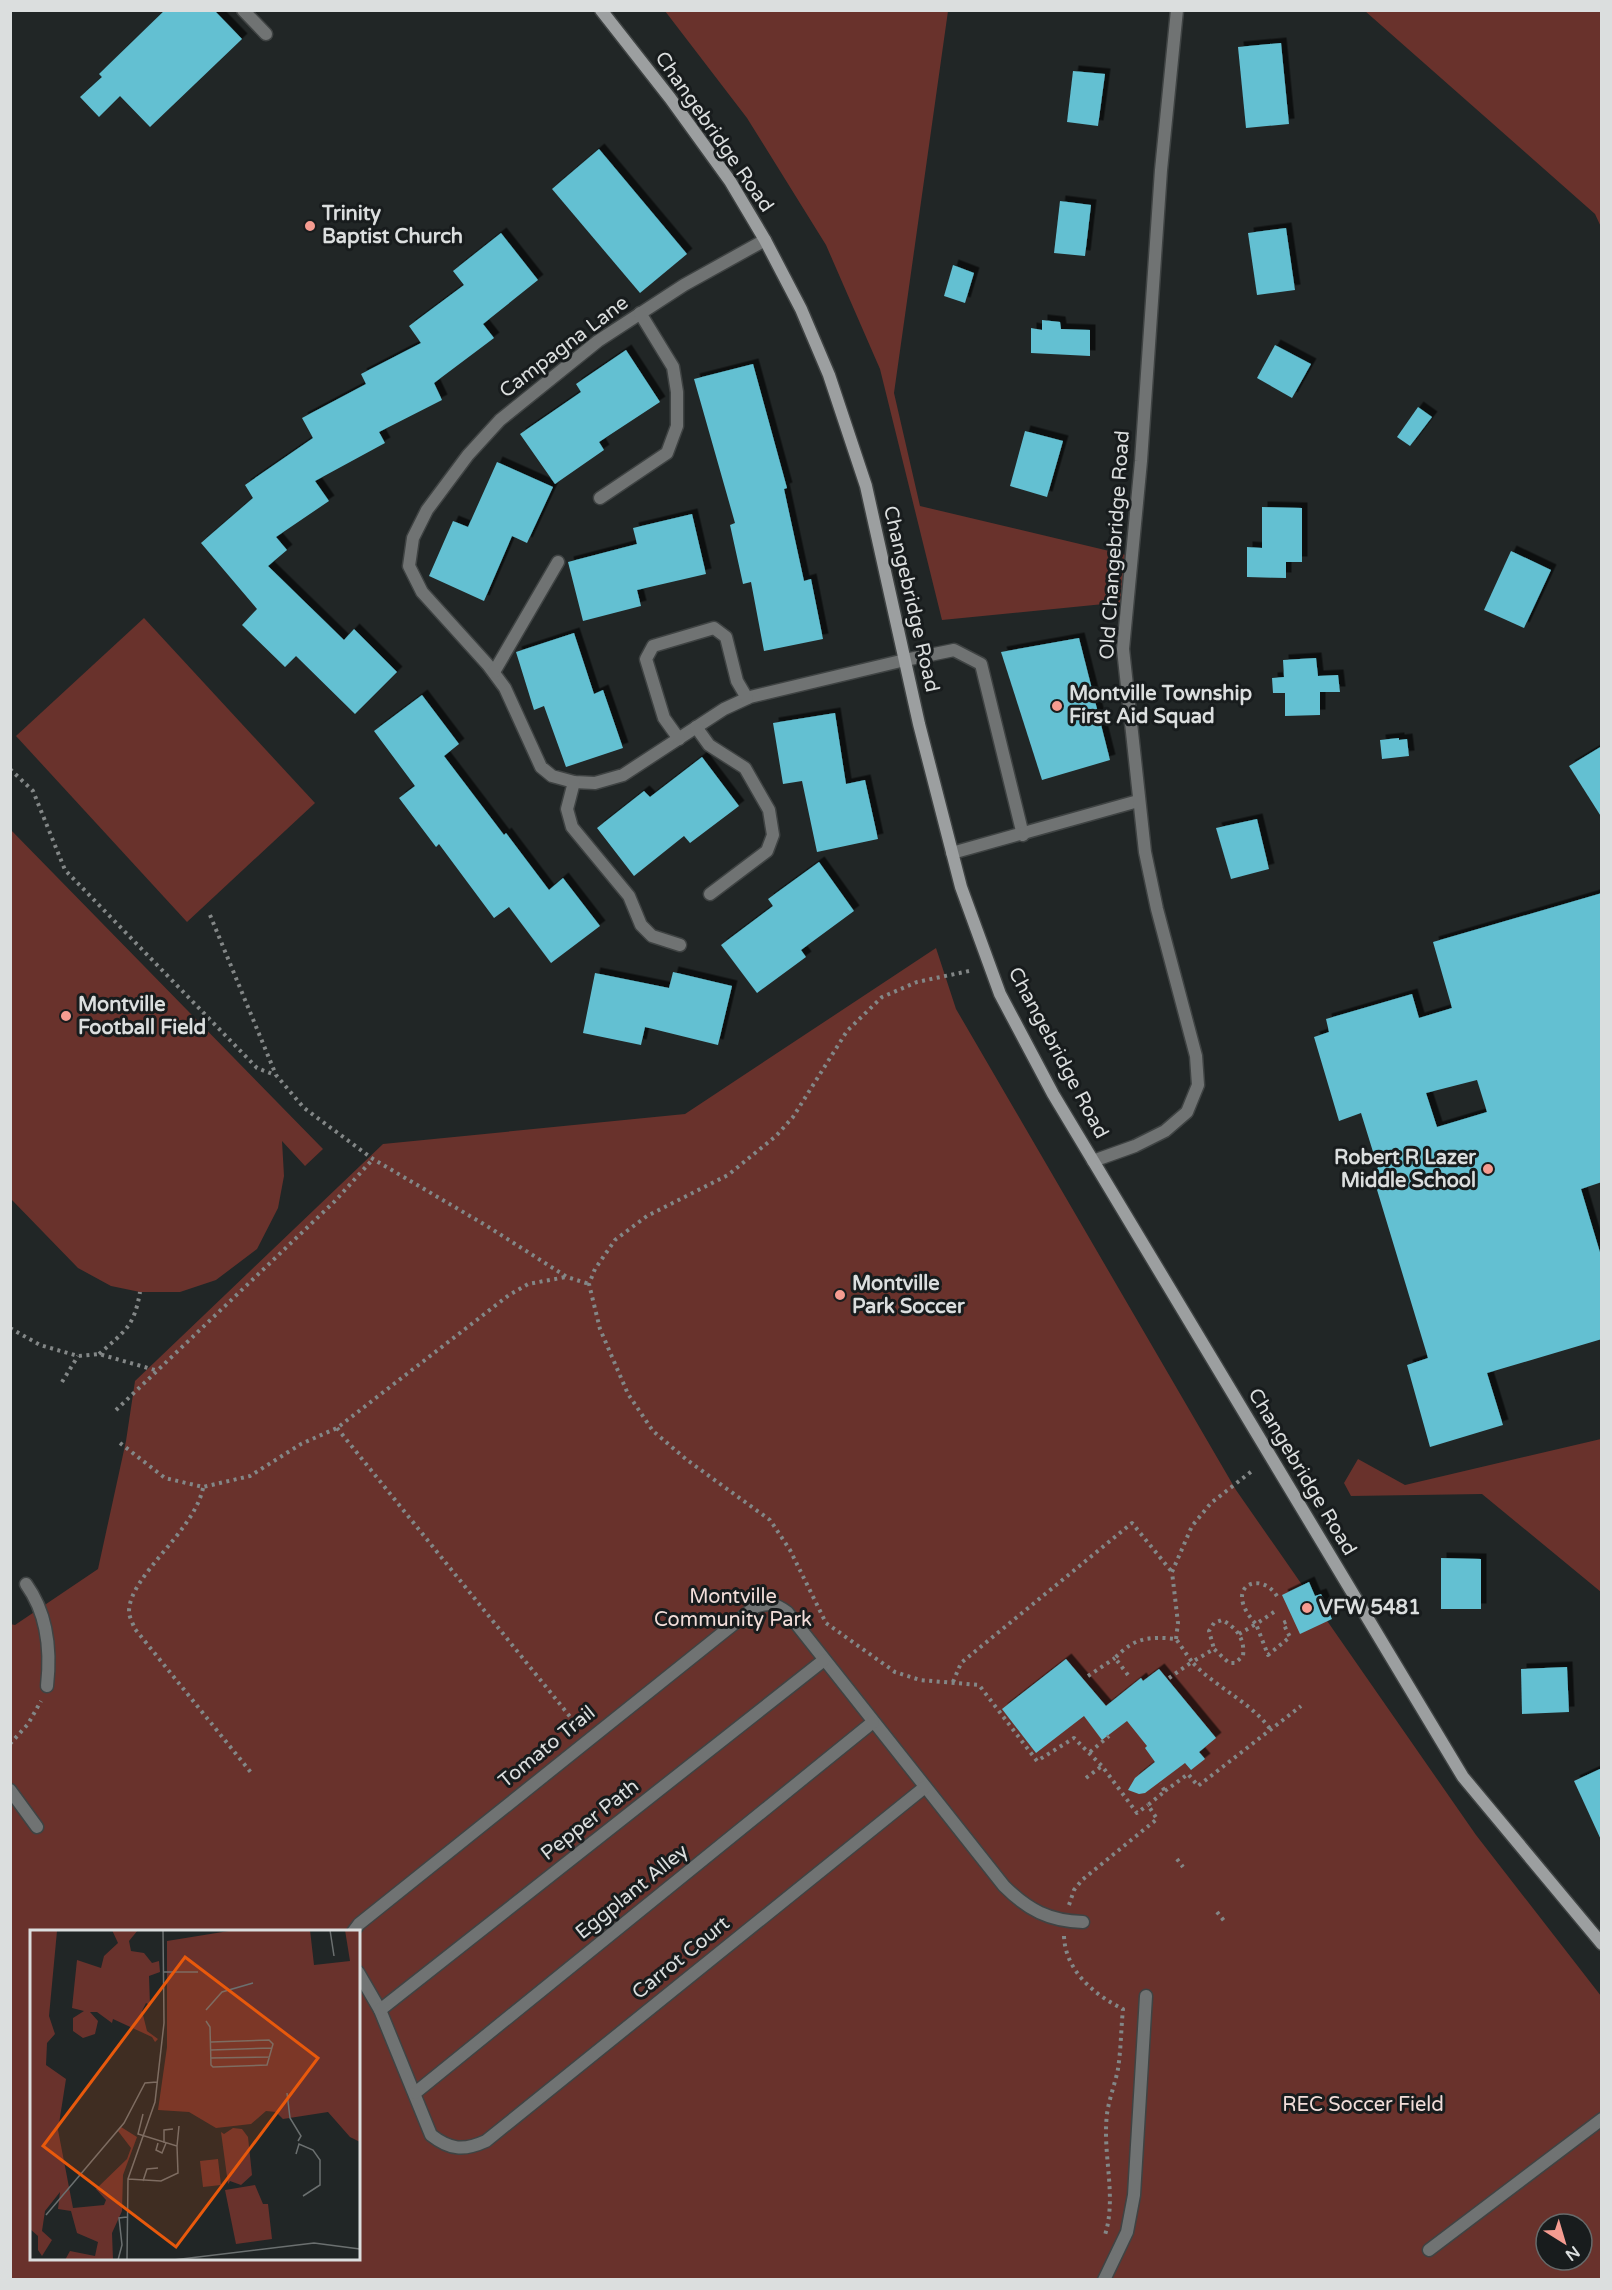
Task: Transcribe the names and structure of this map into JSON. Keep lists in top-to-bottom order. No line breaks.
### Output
{"streets":{"main road":["Changebridge Road"],"street":["Campagna Lane","Old Changebridge Road","Tomato Trail","Pepper Path","Eggplant Alley","Carrot Court"]},"crossings":[["Changebridge Road","Campagna Lane"],["Changebridge Road","Old Changebridge Road"],["Tomato Trail","Pepper Path"],["Eggplant Alley","Carrot Court"]],"parks":["Montville Community Park","REC Soccer Field"],"places":["Trinity Baptist Church","Montville Township First Aid Squad","Montville Football Field","Robert R Lazer Middle School","Montville Park Soccer","VFW 5481"],"north":"bottom right"}
